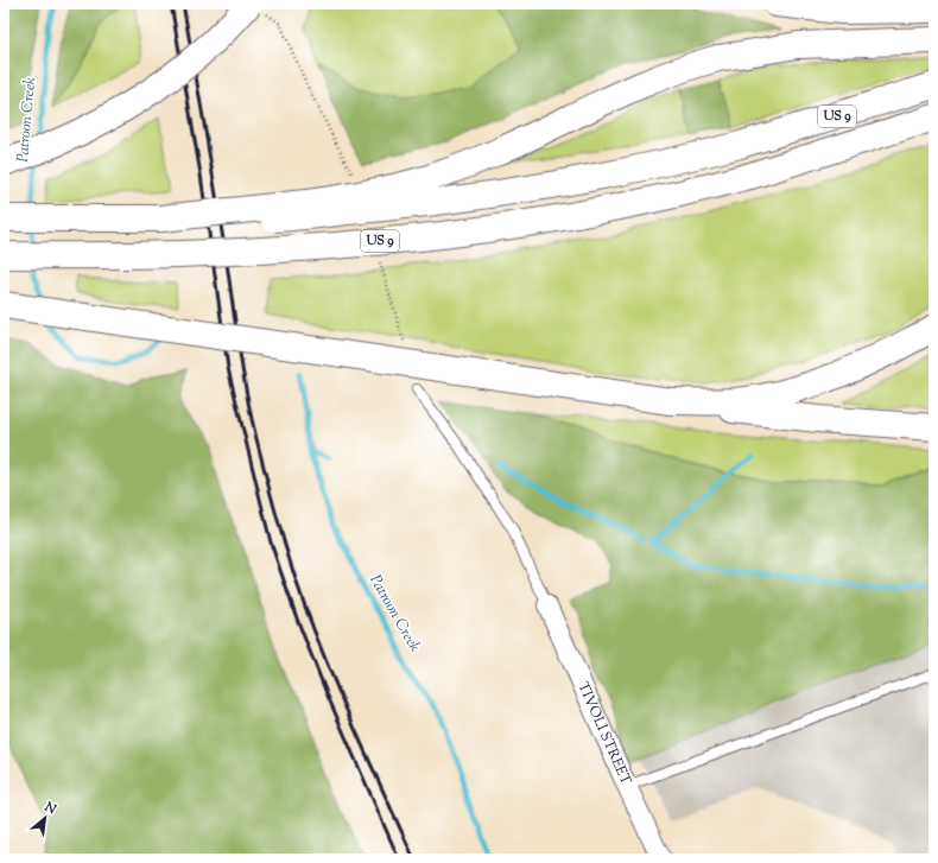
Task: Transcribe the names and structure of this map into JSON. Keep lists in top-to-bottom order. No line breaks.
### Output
{"streets":{"main road":["US 9"],"street":["TIVOLI STREET"]},"water":["Patroon Creek"],"north":"top right"}
